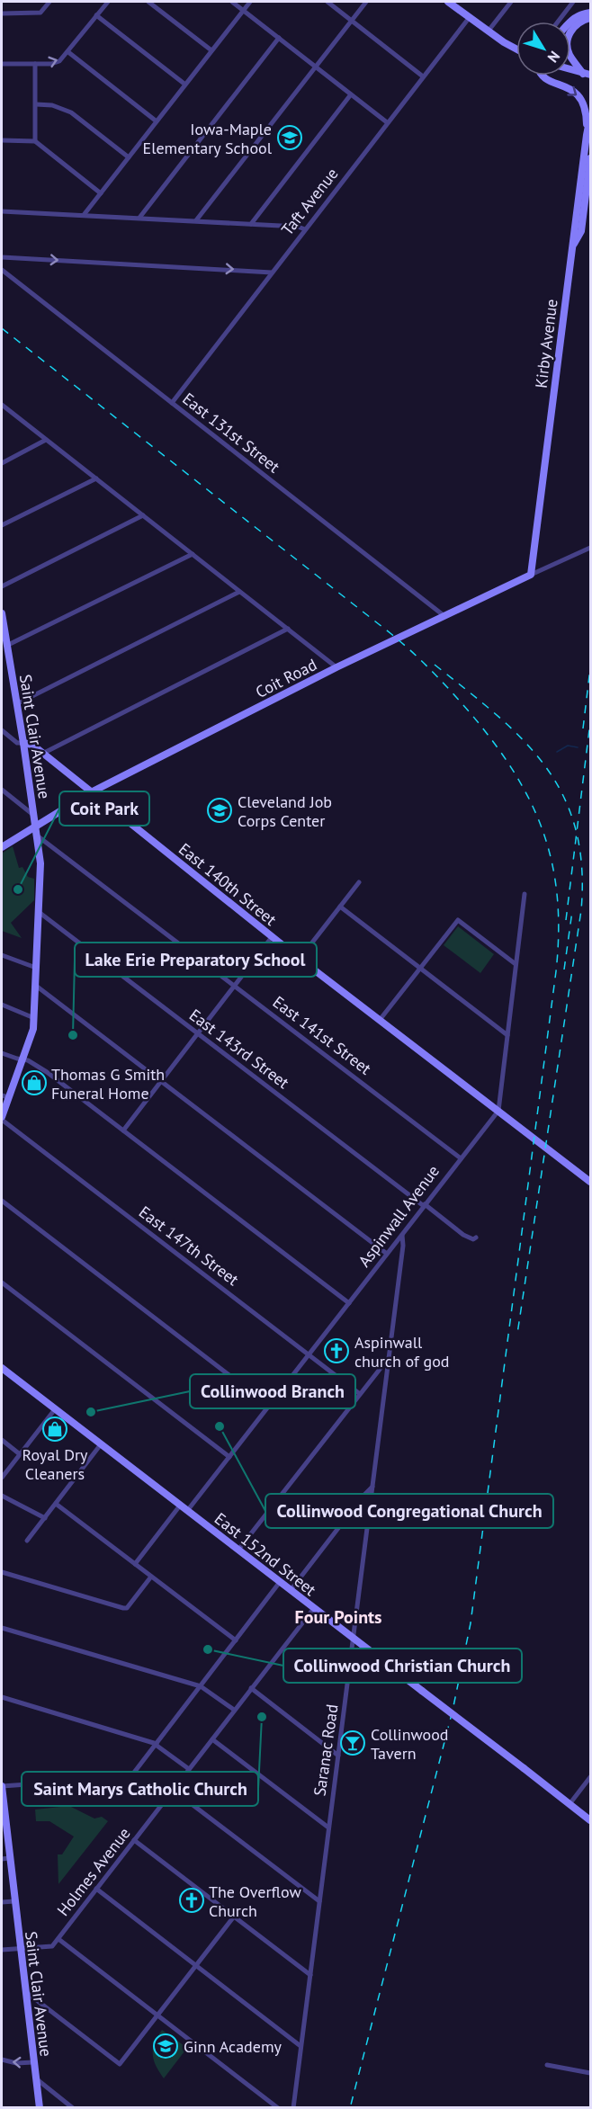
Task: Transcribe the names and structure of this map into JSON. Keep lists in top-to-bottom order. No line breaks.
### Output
{"streets":{"street":["Taft Avenue","Kirby Avenue","East 131st Street","Coit Road","Saint Clair Avenue","East 140th Street","East 141st Street","East 143rd Street","Aspinwall Avenue","East 147th Street","East 152nd Street","Saranac Road","Holmes Avenue"]},"crossings":[["Taft Avenue","East 131st Street"],["Kirby Avenue","Coit Road"],["East 131st Street","Coit Road"],["Coit Road","Saint Clair Avenue"],["Coit Road","East 140th Street"],["Saint Clair Avenue","East 140th Street"],["Saint Clair Avenue","East 141st Street"],["Saint Clair Avenue","East 143rd Street"],["Saint Clair Avenue","East 147th Street"],["Saint Clair Avenue","Holmes Avenue"],["East 140th Street","Aspinwall Avenue"],["East 141st Street","Aspinwall Avenue"],["East 143rd Street","Aspinwall Avenue"],["Aspinwall Avenue","East 147th Street"],["Aspinwall Avenue","East 152nd Street"],["Aspinwall Avenue","Saranac Road"],["East 152nd Street","Saranac Road"],["East 152nd Street","Holmes Avenue"]],"districts":["Four Points"],"places":{"school or university":["Iowa-Maple Elementary School","Cleveland Job Corps Center","Ginn Academy"],"other":["Coit Park","Lake Erie Preparatory School","Collinwood Branch","Collinwood Congregational Church","Collinwood Christian Church","Saint Marys Catholic Church"],"shop":["Thomas G Smith Funeral Home","Royal Dry Cleaners"],"church":["Aspinwall church of god","The Overflow Church"],"bar":["Collinwood Tavern"]},"north":"bottom right"}
